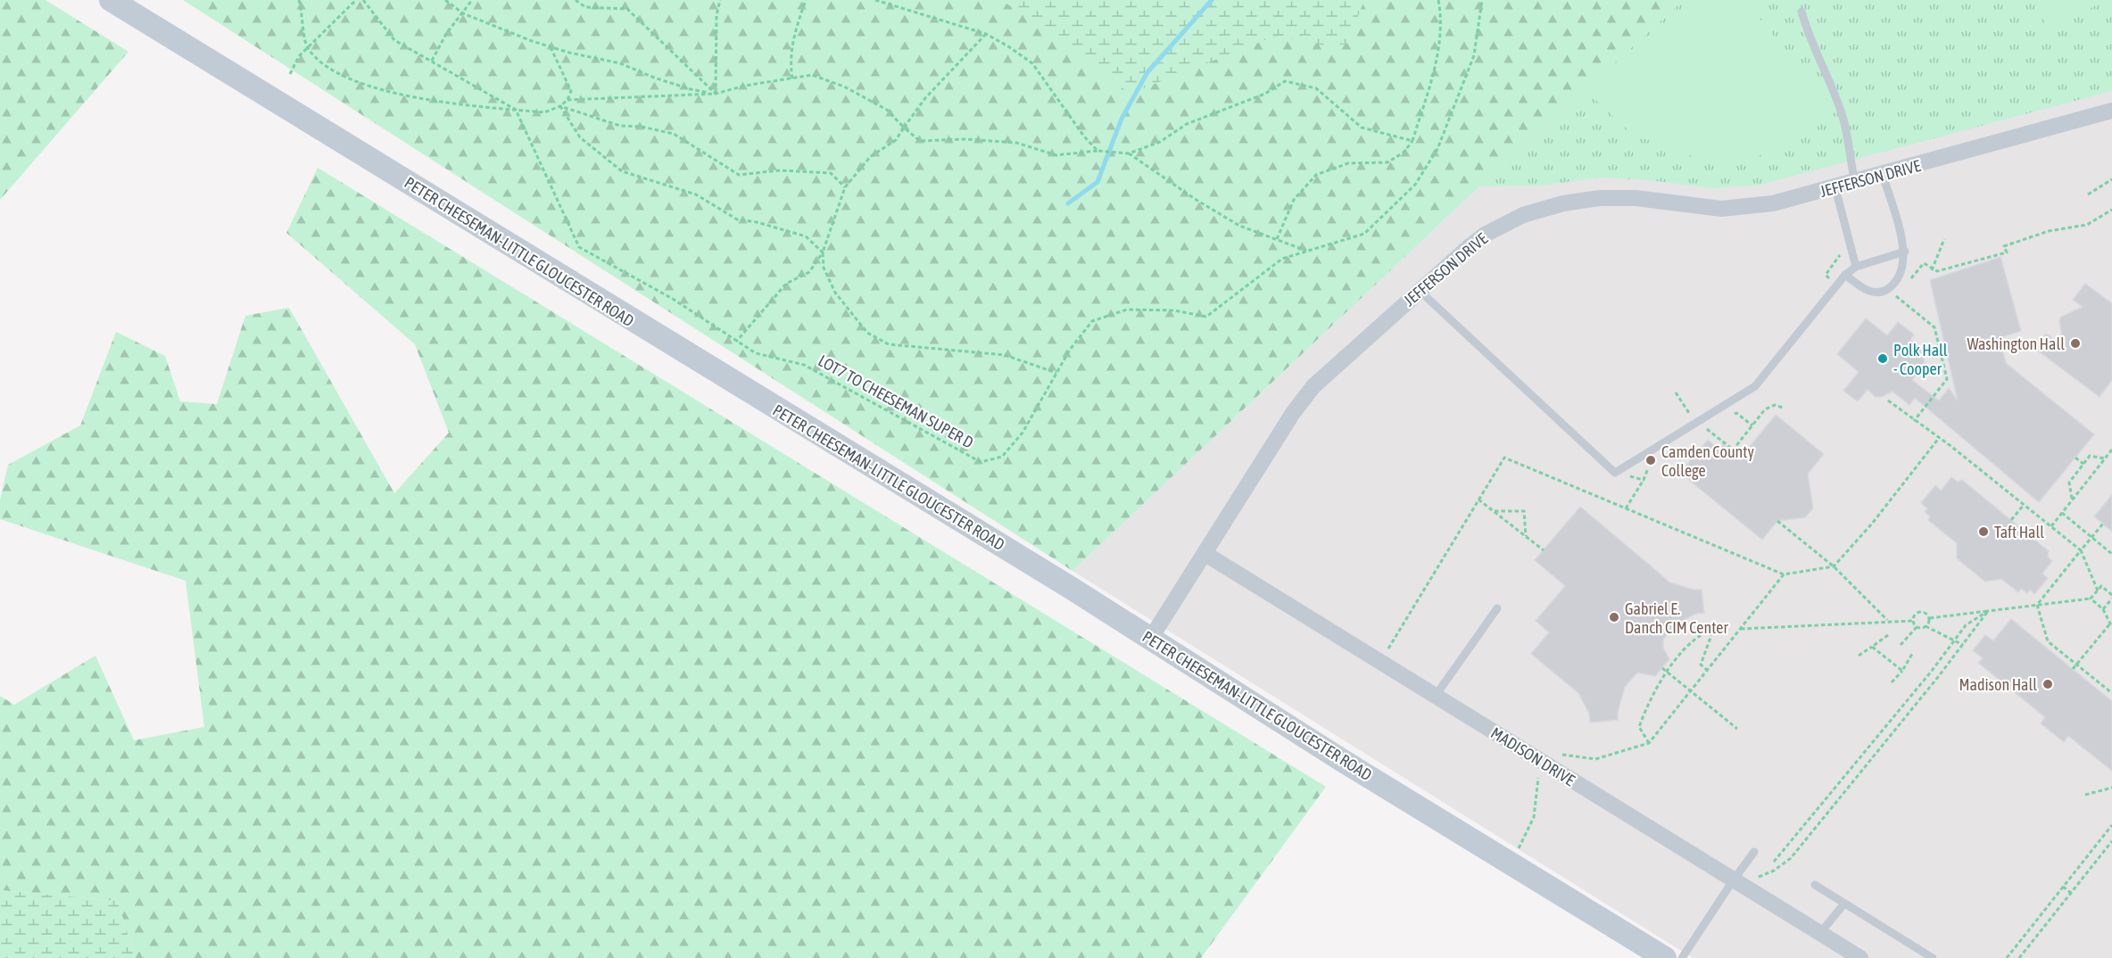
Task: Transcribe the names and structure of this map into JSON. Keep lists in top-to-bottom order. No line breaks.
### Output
{"streets":{"street":["JEFFERSON DRIVE","PETER CHEESEMAN-LITTLE GLOUCESTER ROAD","MADISON DRIVE"],"path":["LOT7 TO CHEESEMAN SUPER D"]},"crossings":[["JEFFERSON DRIVE","PETER CHEESEMAN-LITTLE GLOUCESTER ROAD"],["JEFFERSON DRIVE","MADISON DRIVE"]],"places":["Washington Hall","Polk Hall - Cooper","Camden County College","Taft Hall","Gabriel E. Danch CIM Center","Madison Hall"]}
